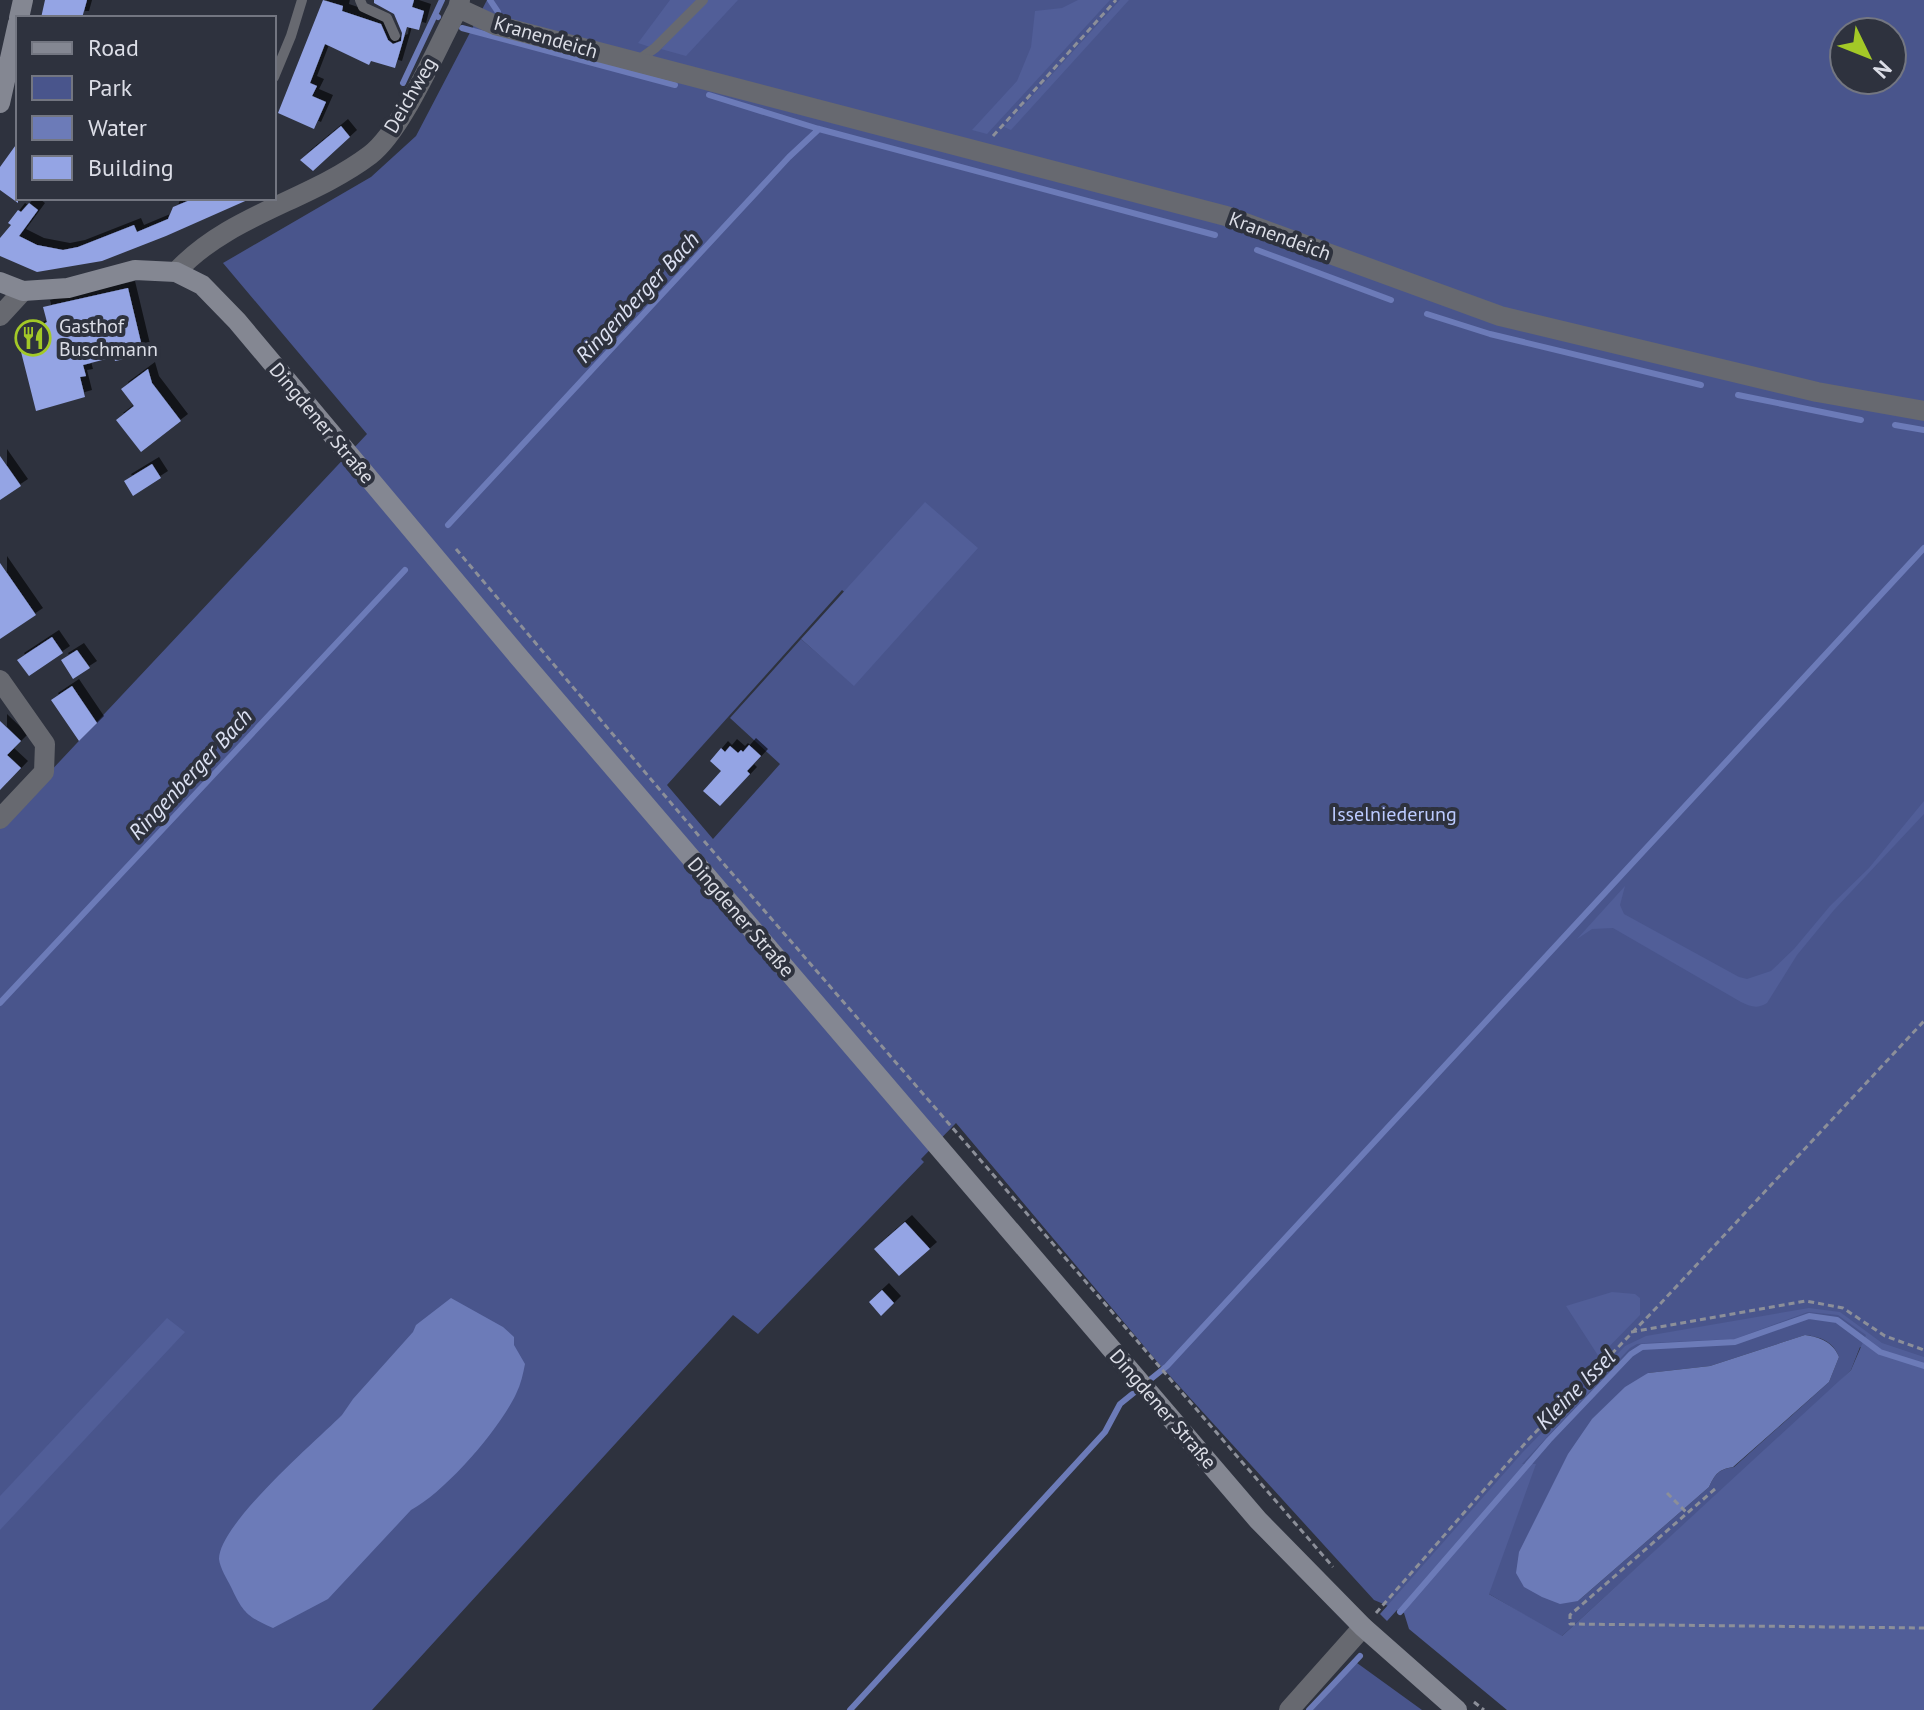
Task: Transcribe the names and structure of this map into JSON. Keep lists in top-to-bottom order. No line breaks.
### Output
{"streets":{"main road":["Dingdener Straße"],"street":["Kranendeich","Deichweg"]},"crossings":[["Kranendeich","Deichweg"],["Deichweg","Dingdener Straße"]],"water":["Ringenberger Bach","Kleine Issel"],"parks":["Isselniederung"],"places":{"restaurant":["Gasthof Buschmann"]},"legend":["Road","Park","Water","Building"],"north":"bottom right"}
